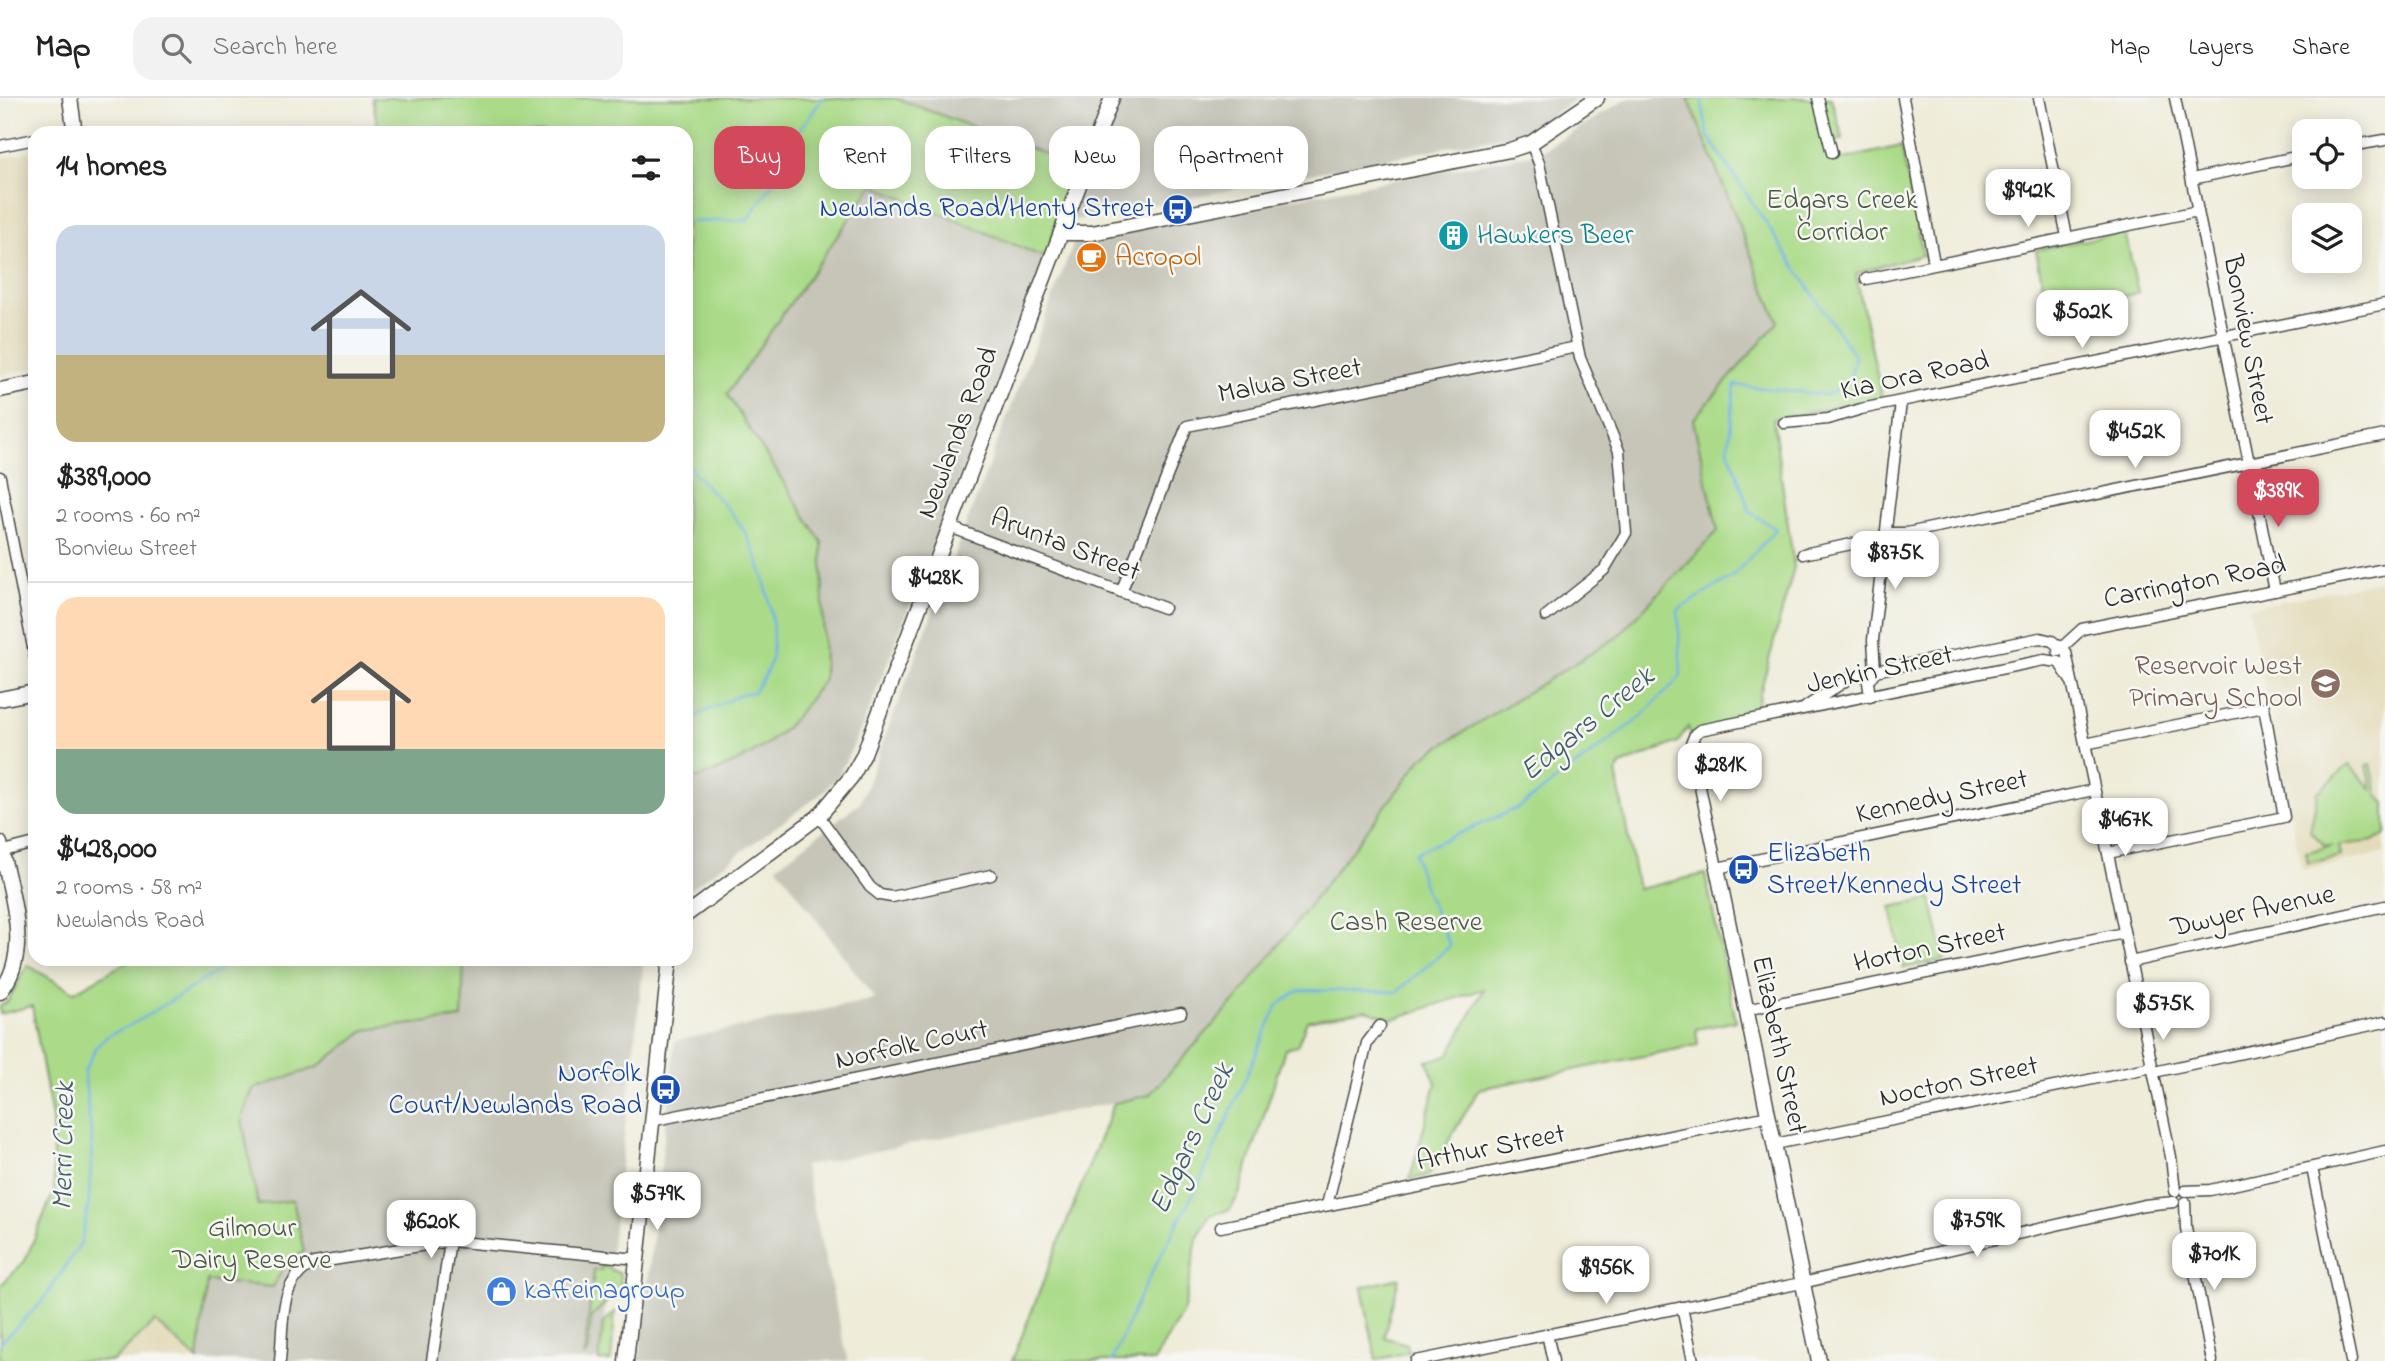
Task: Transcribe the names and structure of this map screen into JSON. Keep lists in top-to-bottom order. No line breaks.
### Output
{"streets":{"street":["Bonview Street","Kia Ora Road","Malua Street","Newlands Road","Arunta Street","Carrington Road","Jenkin Street","Kennedy Street","Dwyer Avenue","Horton Street","Elizabeth Street","Norfolk Court","Nocton Street","Arthur Street"]},"crossings":[["Bonview Street","Kia Ora Road"],["Bonview Street","Carrington Road"],["Malua Street","Arunta Street"],["Newlands Road","Arunta Street"],["Carrington Road","Jenkin Street"],["Jenkin Street","Elizabeth Street"],["Kennedy Street","Elizabeth Street"],["Horton Street","Elizabeth Street"],["Elizabeth Street","Nocton Street"],["Elizabeth Street","Arthur Street"]],"water":["Edgars Creek","Merri Creek"],"parks":["Edgars Creek Corridor","Cash Reserve","Gilmour Dairy Reserve"],"places":{"bus stop":["Newlands Road/Henty Street","Elizabeth Street/Kennedy Street","Norfolk Court/Newlands Road"],"building":["Hawkers Beer"],"cafe":["Acropol"],"school or university":["Reservoir West Primary School"],"shop":["kaffeinagroup"]},"page":{"header":"Map","search":"Search here","nav":["Map","Layers","Share"],"chip":["Buy","Rent","Filters","New","Apartment"],"heading":"14 homes","price":["$942K","$502K","$452K","$389K","$875K","$428K","$281K","$467K","$575K","$579K","$759K","$620K","$701K","$956K"],"list":[{"name":"$389,000","note":"2 rooms · 60 m² · Bonview Street"},{"name":"$428,000","note":"2 rooms · 58 m² · Newlands Road"}]}}
